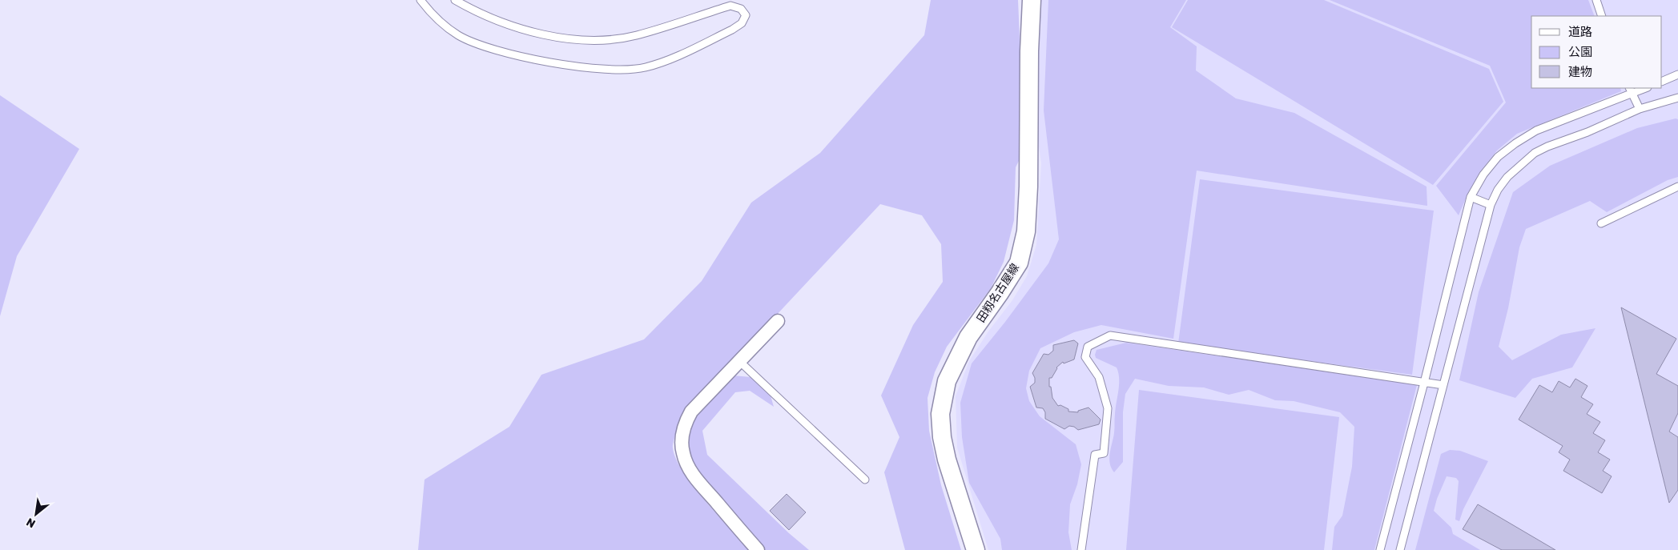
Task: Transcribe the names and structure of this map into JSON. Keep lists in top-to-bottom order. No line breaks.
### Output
{"streets":{"main road":["田籾名古屋線"]},"legend":["道路","公園","建物"],"north":"bottom left"}
